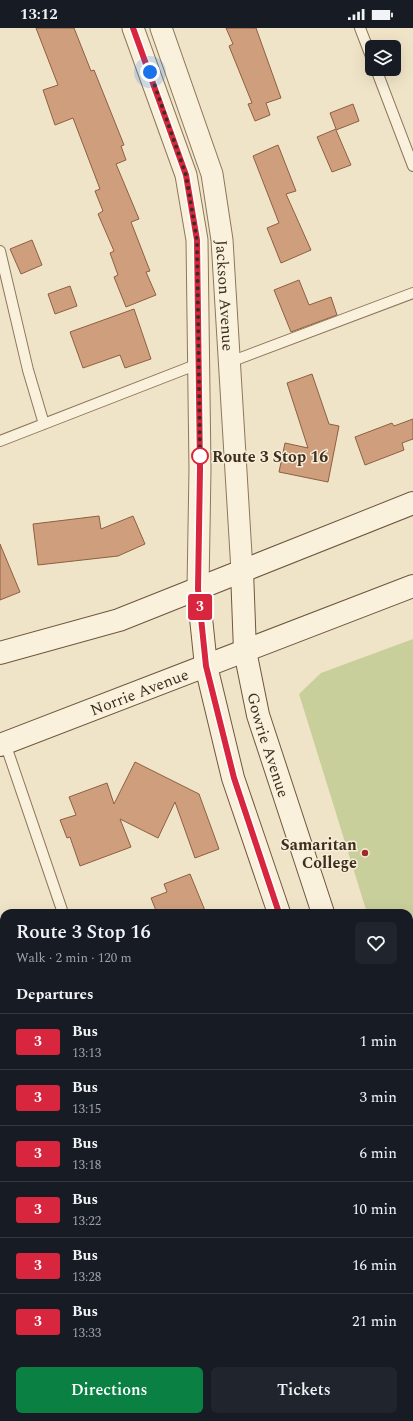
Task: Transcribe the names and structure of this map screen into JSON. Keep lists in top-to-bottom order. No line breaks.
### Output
{"streets":{"main road":["Norrie Avenue","Gowrie Avenue"],"street":["Jackson Avenue"]},"crossings":[["Jackson Avenue","Gowrie Avenue"],["Norrie Avenue","Gowrie Avenue"]],"places":["Route 3 Stop 16","Samaritan College"],"lines":["bus line 3"],"page":{"status":"13:12","on_map":"3","heading":[["Route 3 Stop 16","Walk · 2 min · 120 m"],"Departures"],"list":[{"mark":"3","name":"Bus","note":"13:13","value":"1 min"},{"mark":"3","name":"Bus","note":"13:15","value":"3 min"},{"mark":"3","name":"Bus","note":"13:18","value":"6 min"},{"mark":"3","name":"Bus","note":"13:22","value":"10 min"},{"mark":"3","name":"Bus","note":"13:28","value":"16 min"},{"mark":"3","name":"Bus","note":"13:33","value":"21 min"}],"buttons":["Directions","Tickets"]}}
